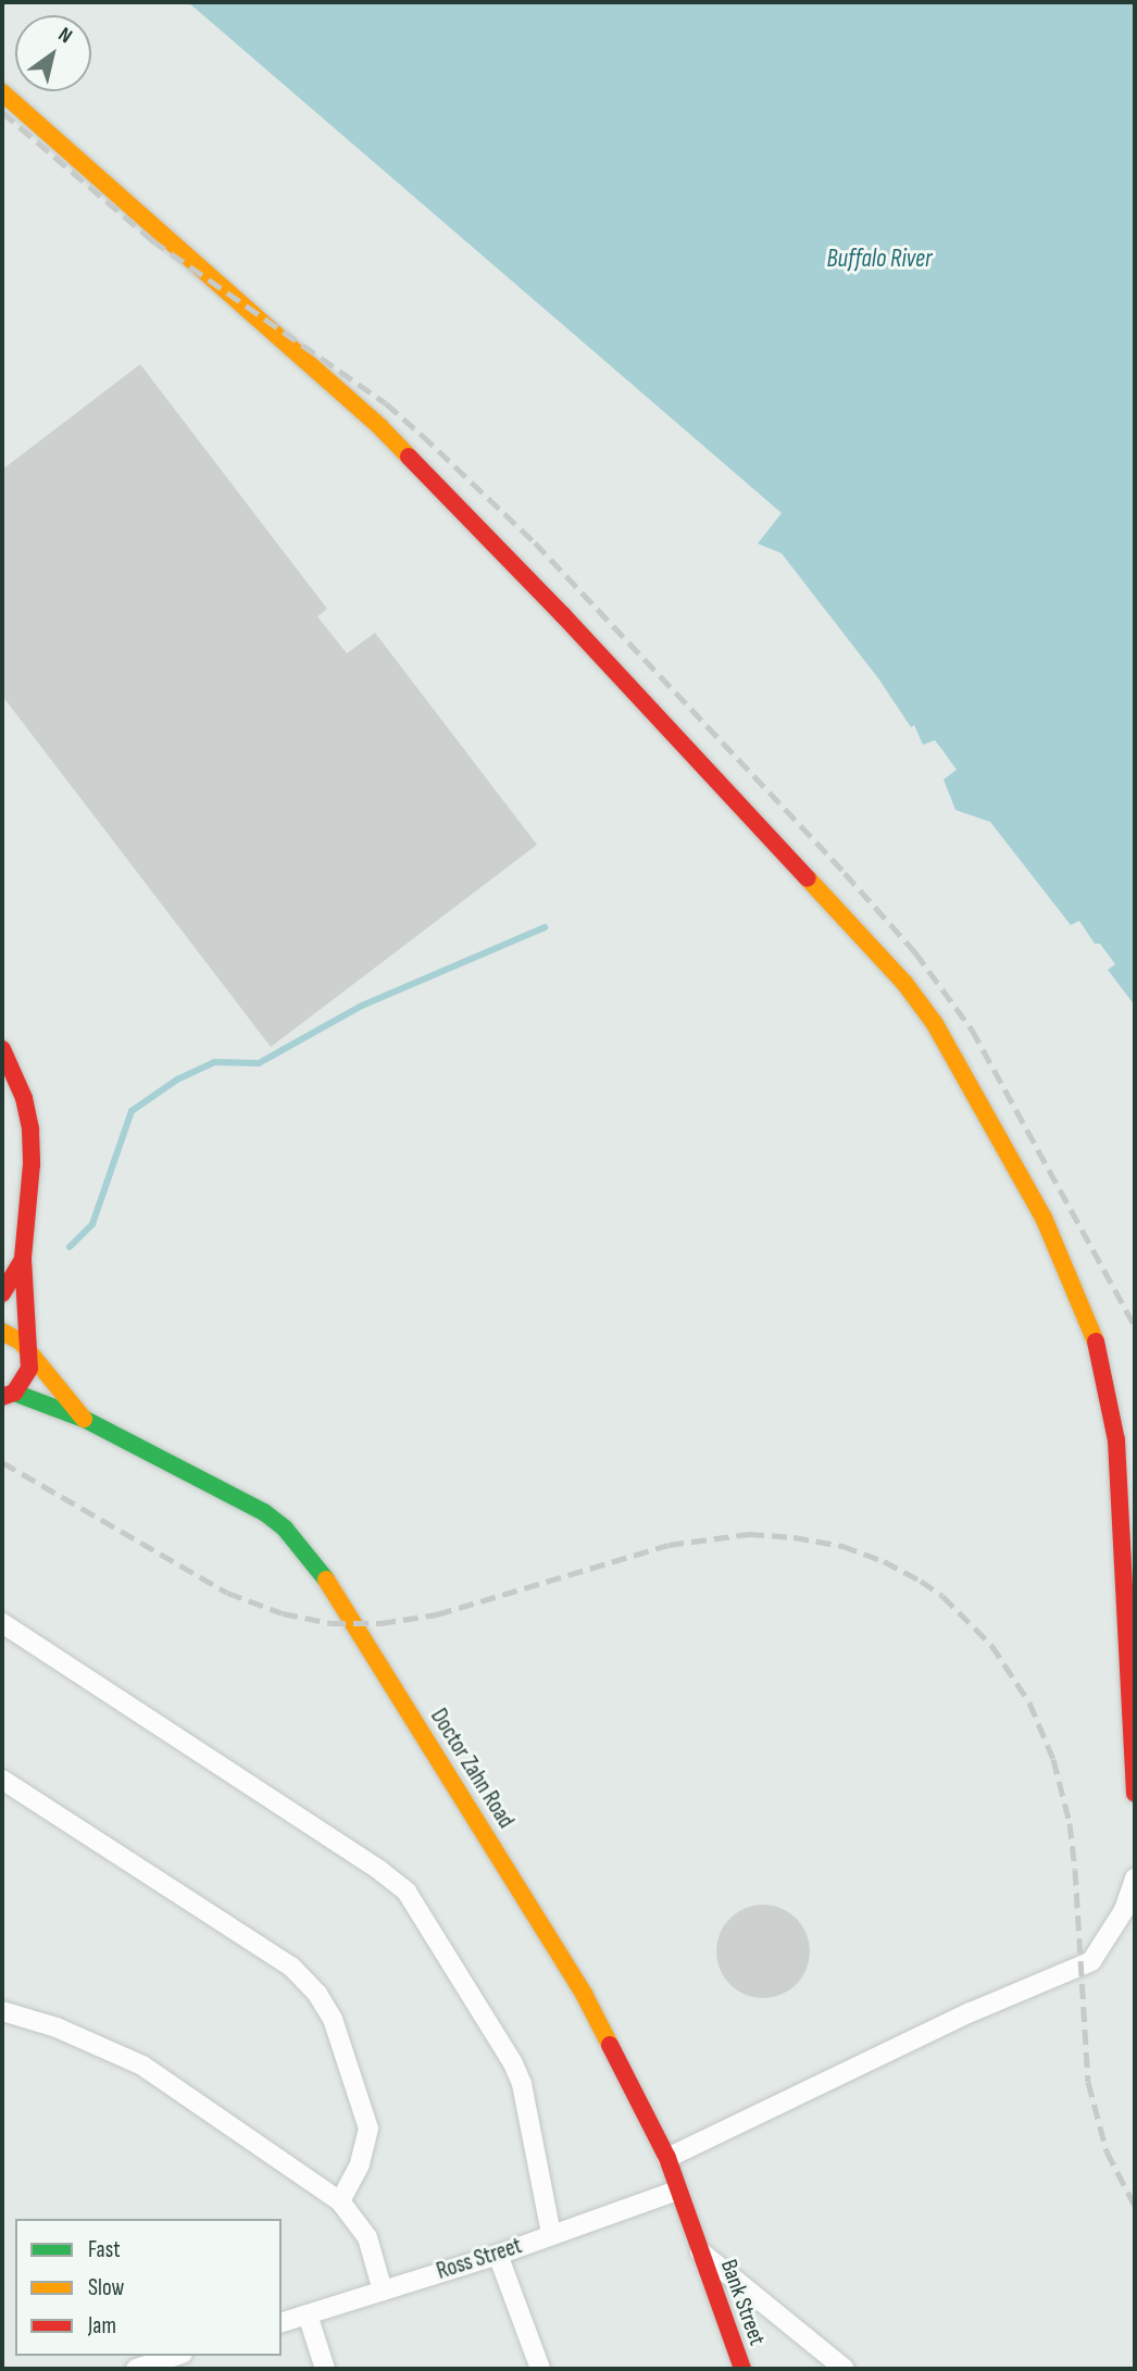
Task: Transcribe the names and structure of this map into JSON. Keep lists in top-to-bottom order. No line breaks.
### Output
{"streets":{"street":["Doctor Zahn Road","Ross Street","Bank Street"]},"crossings":[["Doctor Zahn Road","Ross Street"],["Doctor Zahn Road","Bank Street"]],"water":["Buffalo River"],"legend":["Fast","Slow","Jam"],"north":"top right"}
